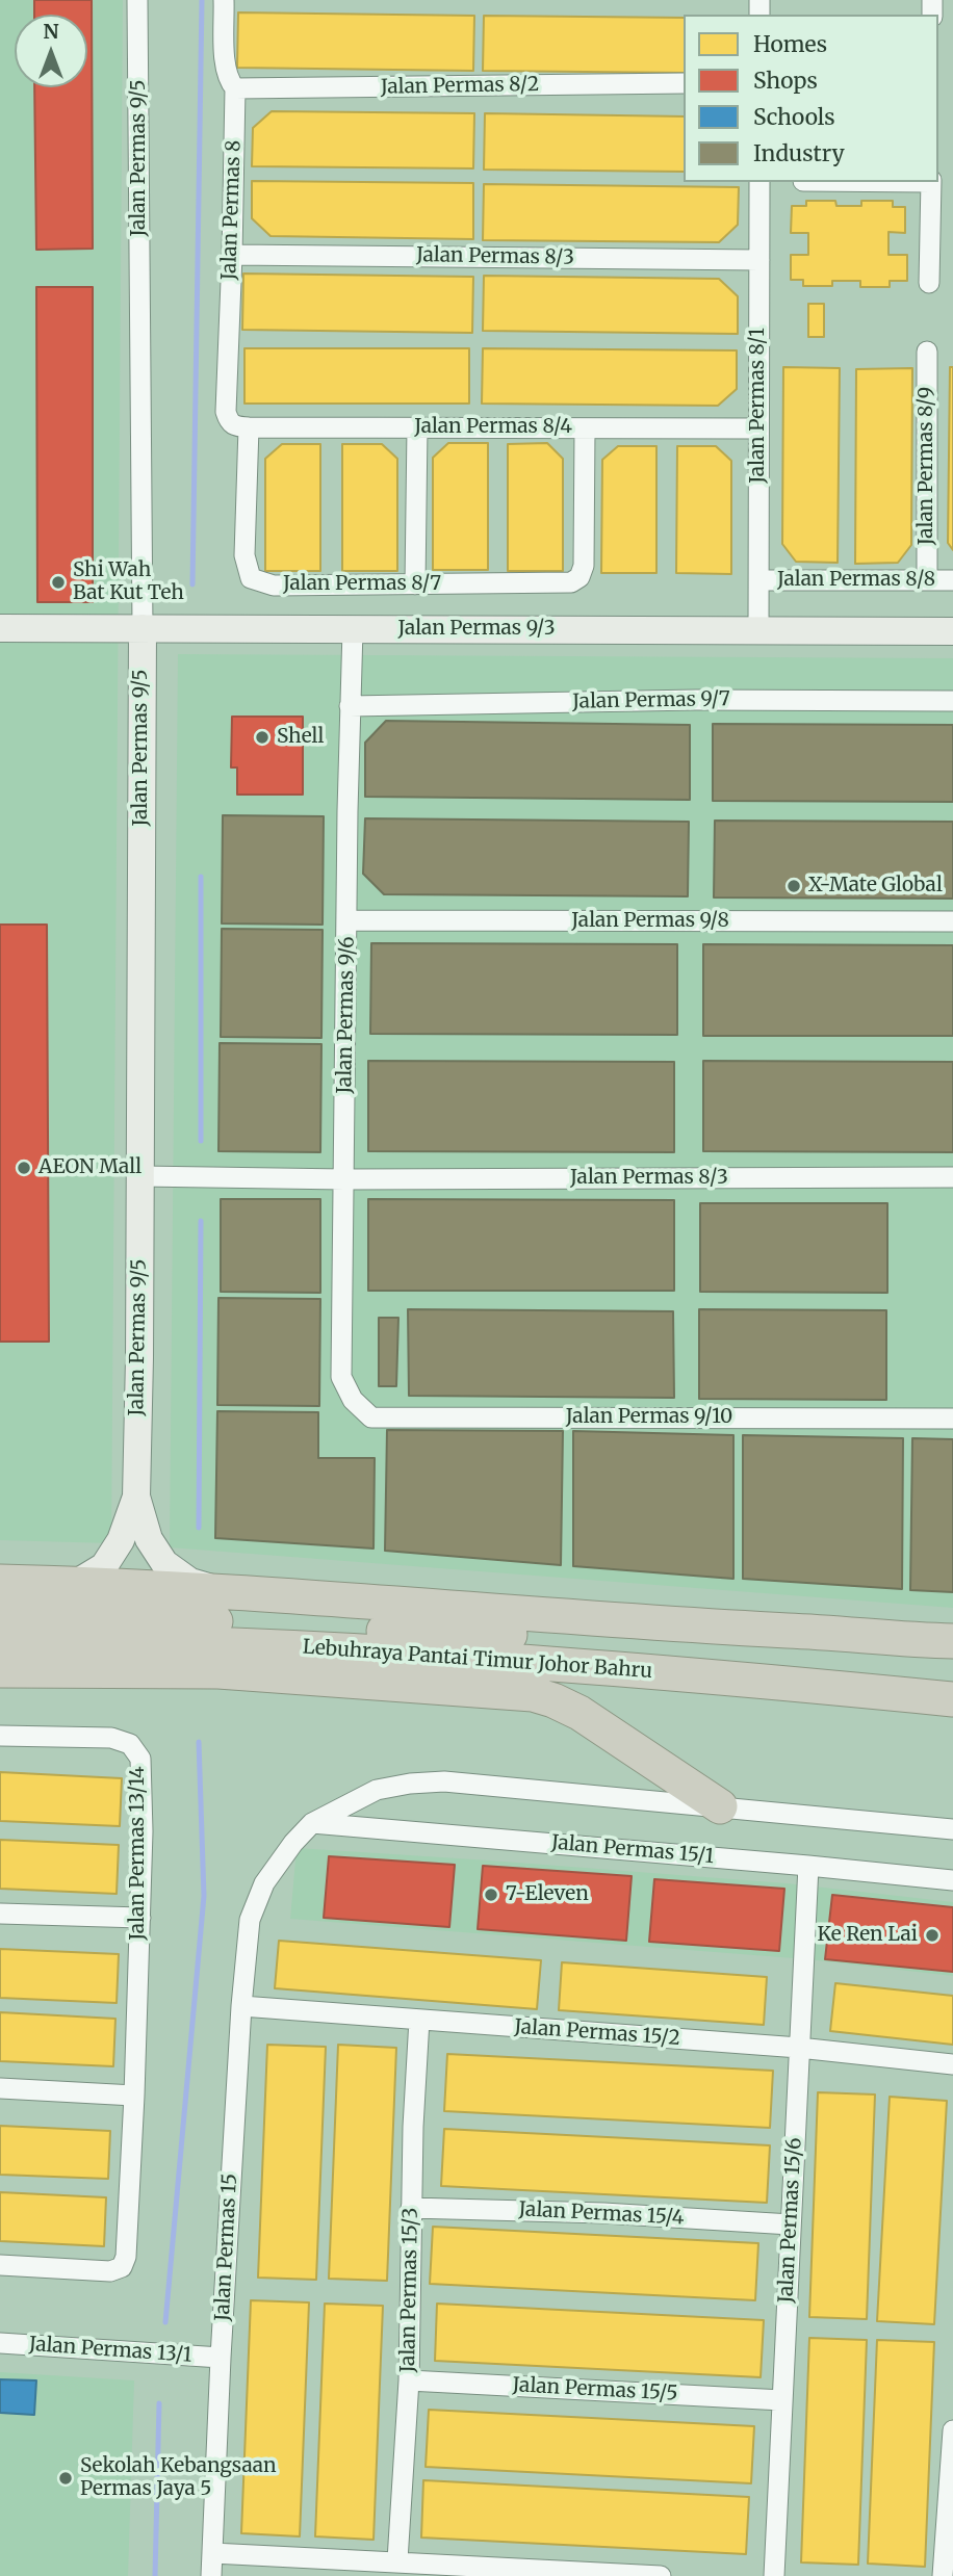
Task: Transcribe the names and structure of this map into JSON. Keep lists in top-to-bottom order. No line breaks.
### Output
{"streets":{"highway":["Lebuhraya Pantai Timur Johor Bahru"],"street":["Jalan Permas 8/2","Jalan Permas 9/5","Jalan Permas 8","Jalan Permas 8/3","Jalan Permas 8/1","Jalan Permas 8/4","Jalan Permas 8/9","Jalan Permas 8/8","Jalan Permas 8/7","Jalan Permas 9/3","Jalan Permas 9/7","Jalan Permas 9/8","Jalan Permas 9/6","Jalan Permas 9/10","Jalan Permas 15/1","Jalan Permas 13/14","Jalan Permas 15/2","Jalan Permas 15/4","Jalan Permas 15/6","Jalan Permas 15","Jalan Permas 15/3","Jalan Permas 13/1","Jalan Permas 15/5"]},"crossings":[["Jalan Permas 8/2","Jalan Permas 8"],["Jalan Permas 9/5","Jalan Permas 8/3"],["Jalan Permas 9/5","Jalan Permas 9/3"],["Jalan Permas 8","Jalan Permas 8/3"],["Jalan Permas 8","Jalan Permas 8/4"],["Jalan Permas 8","Jalan Permas 8/7"],["Jalan Permas 8/3","Jalan Permas 8/1"],["Jalan Permas 8/3","Jalan Permas 9/6"],["Jalan Permas 8/1","Jalan Permas 8/4"],["Jalan Permas 8/1","Jalan Permas 8/8"],["Jalan Permas 8/1","Jalan Permas 9/3"],["Jalan Permas 8/4","Jalan Permas 8/7"],["Jalan Permas 8/9","Jalan Permas 8/8"],["Jalan Permas 9/3","Jalan Permas 9/6"],["Jalan Permas 9/7","Jalan Permas 9/6"],["Jalan Permas 9/8","Jalan Permas 9/6"],["Jalan Permas 9/6","Jalan Permas 9/10"],["Jalan Permas 15/1","Jalan Permas 15/6"],["Jalan Permas 15/1","Jalan Permas 15"],["Jalan Permas 15/2","Jalan Permas 15/6"],["Jalan Permas 15/2","Jalan Permas 15"],["Jalan Permas 15/2","Jalan Permas 15/3"],["Jalan Permas 15/4","Jalan Permas 15/6"],["Jalan Permas 15/4","Jalan Permas 15/3"],["Jalan Permas 15/6","Jalan Permas 15/5"],["Jalan Permas 15","Jalan Permas 13/1"],["Jalan Permas 15/3","Jalan Permas 15/5"]],"places":["Shi Wah Bat Kut Teh","Shell","X-Mate Global","AEON Mall","7-Eleven","Ke Ren Lai","Sekolah Kebangsaan Permas Jaya 5"],"legend":["Homes","Shops","Schools","Industry"],"north":"top"}
